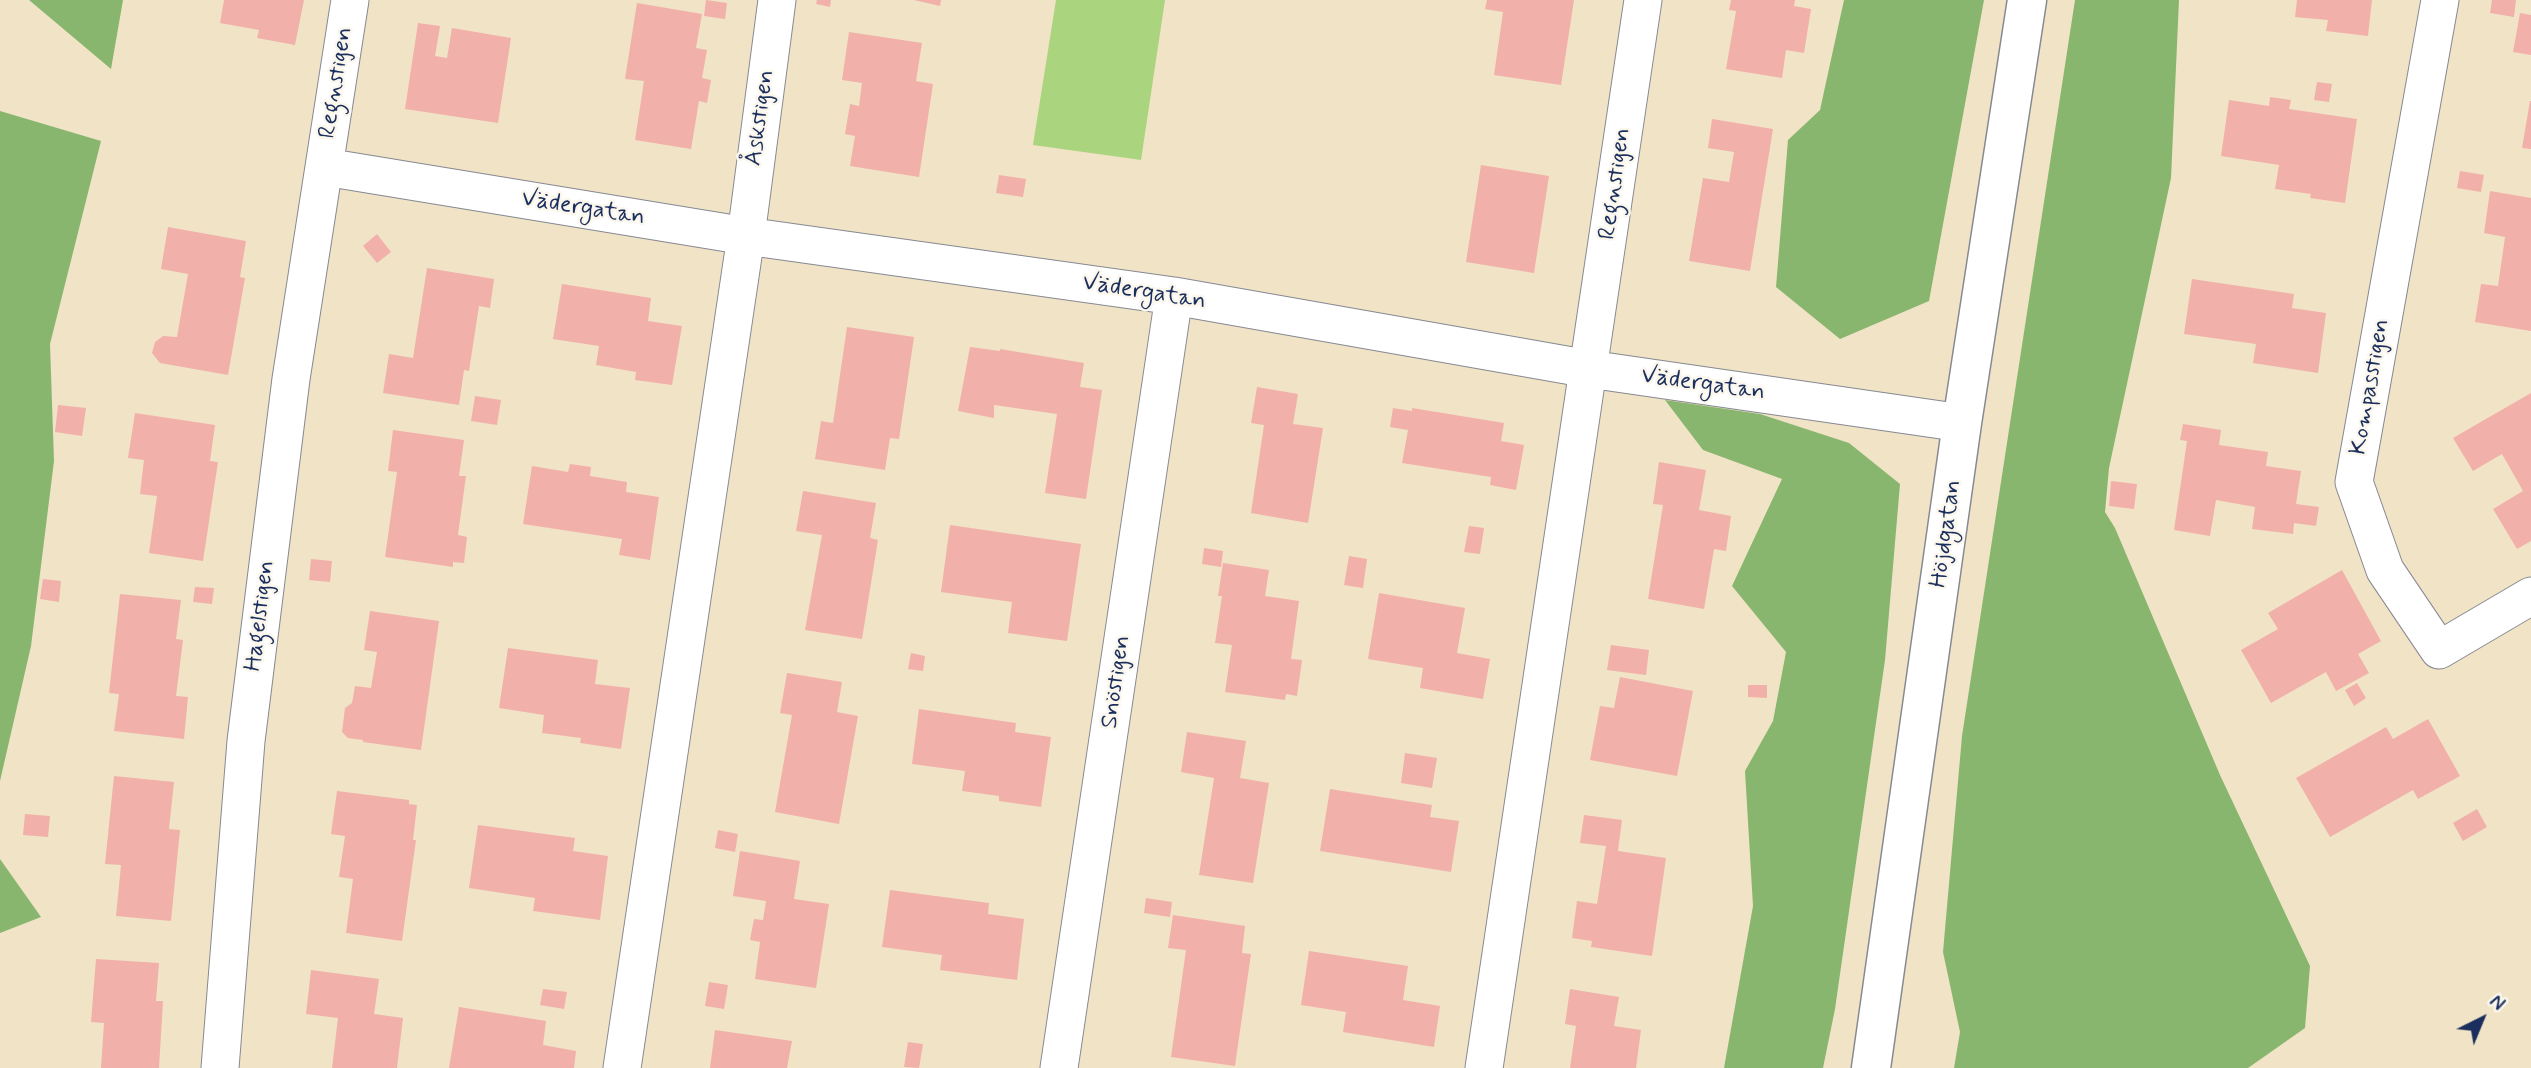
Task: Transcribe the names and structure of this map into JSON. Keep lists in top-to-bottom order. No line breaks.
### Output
{"streets":{"street":["Regnstigen","Åskstigen","Vädergatan","Kompasstigen","Höjdgatan","Hagelstigen","Snöstigen"]},"crossings":[["Regnstigen","Vädergatan"],["Regnstigen","Hagelstigen"],["Åskstigen","Vädergatan"],["Vädergatan","Höjdgatan"],["Vädergatan","Hagelstigen"],["Vädergatan","Snöstigen"]],"north":"top right"}
